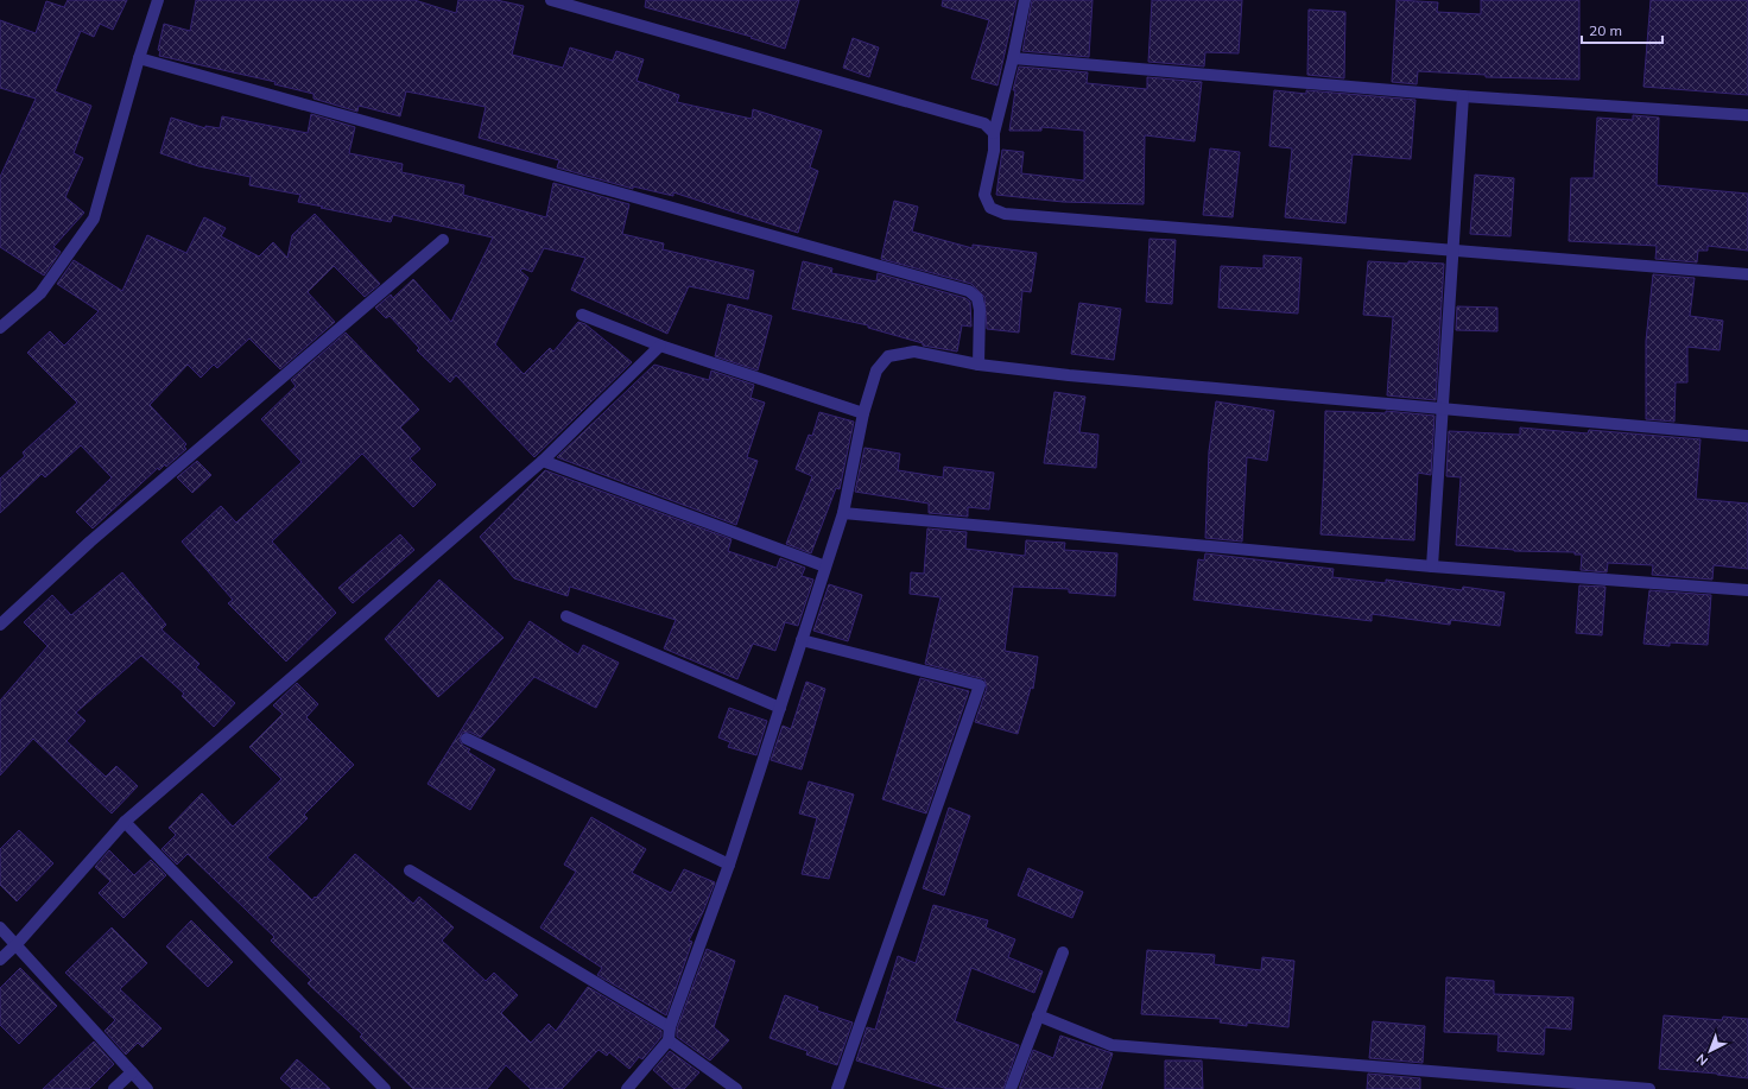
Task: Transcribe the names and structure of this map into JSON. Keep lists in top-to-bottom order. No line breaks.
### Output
{"scale_bar":"20 m","north":"bottom left"}
